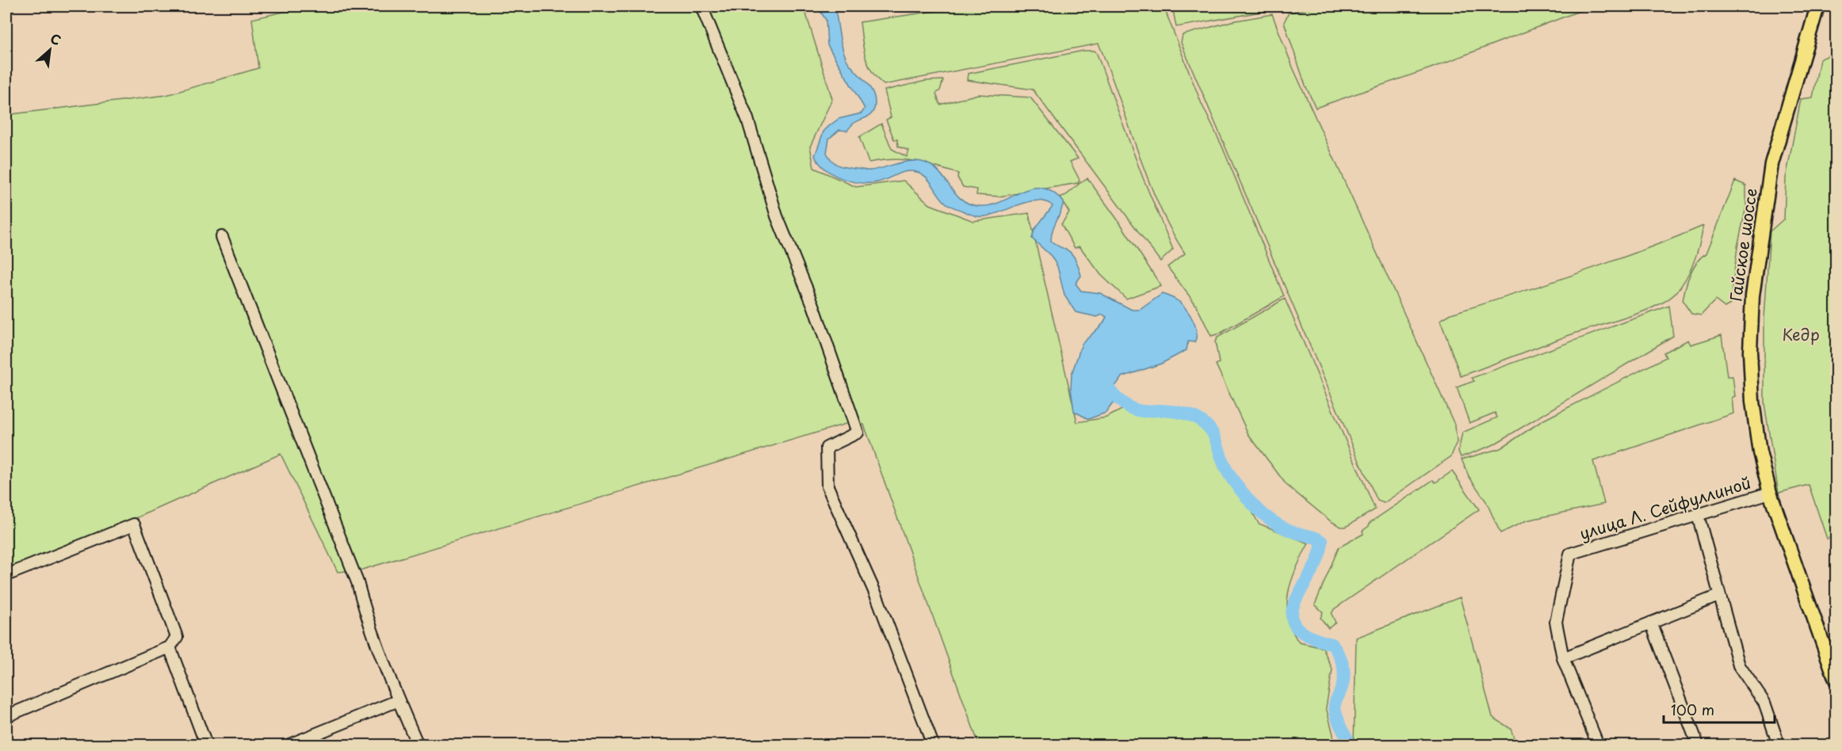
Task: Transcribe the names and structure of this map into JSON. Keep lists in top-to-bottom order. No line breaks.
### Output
{"streets":{"main road":["Гайское шоссе"],"street":["улица Л. Сейфуллиной"]},"crossings":[["Гайское шоссе","улица Л. Сейфуллиной"]],"parks":["Кедр"],"scale_bar":"100 m","north":"top right"}
